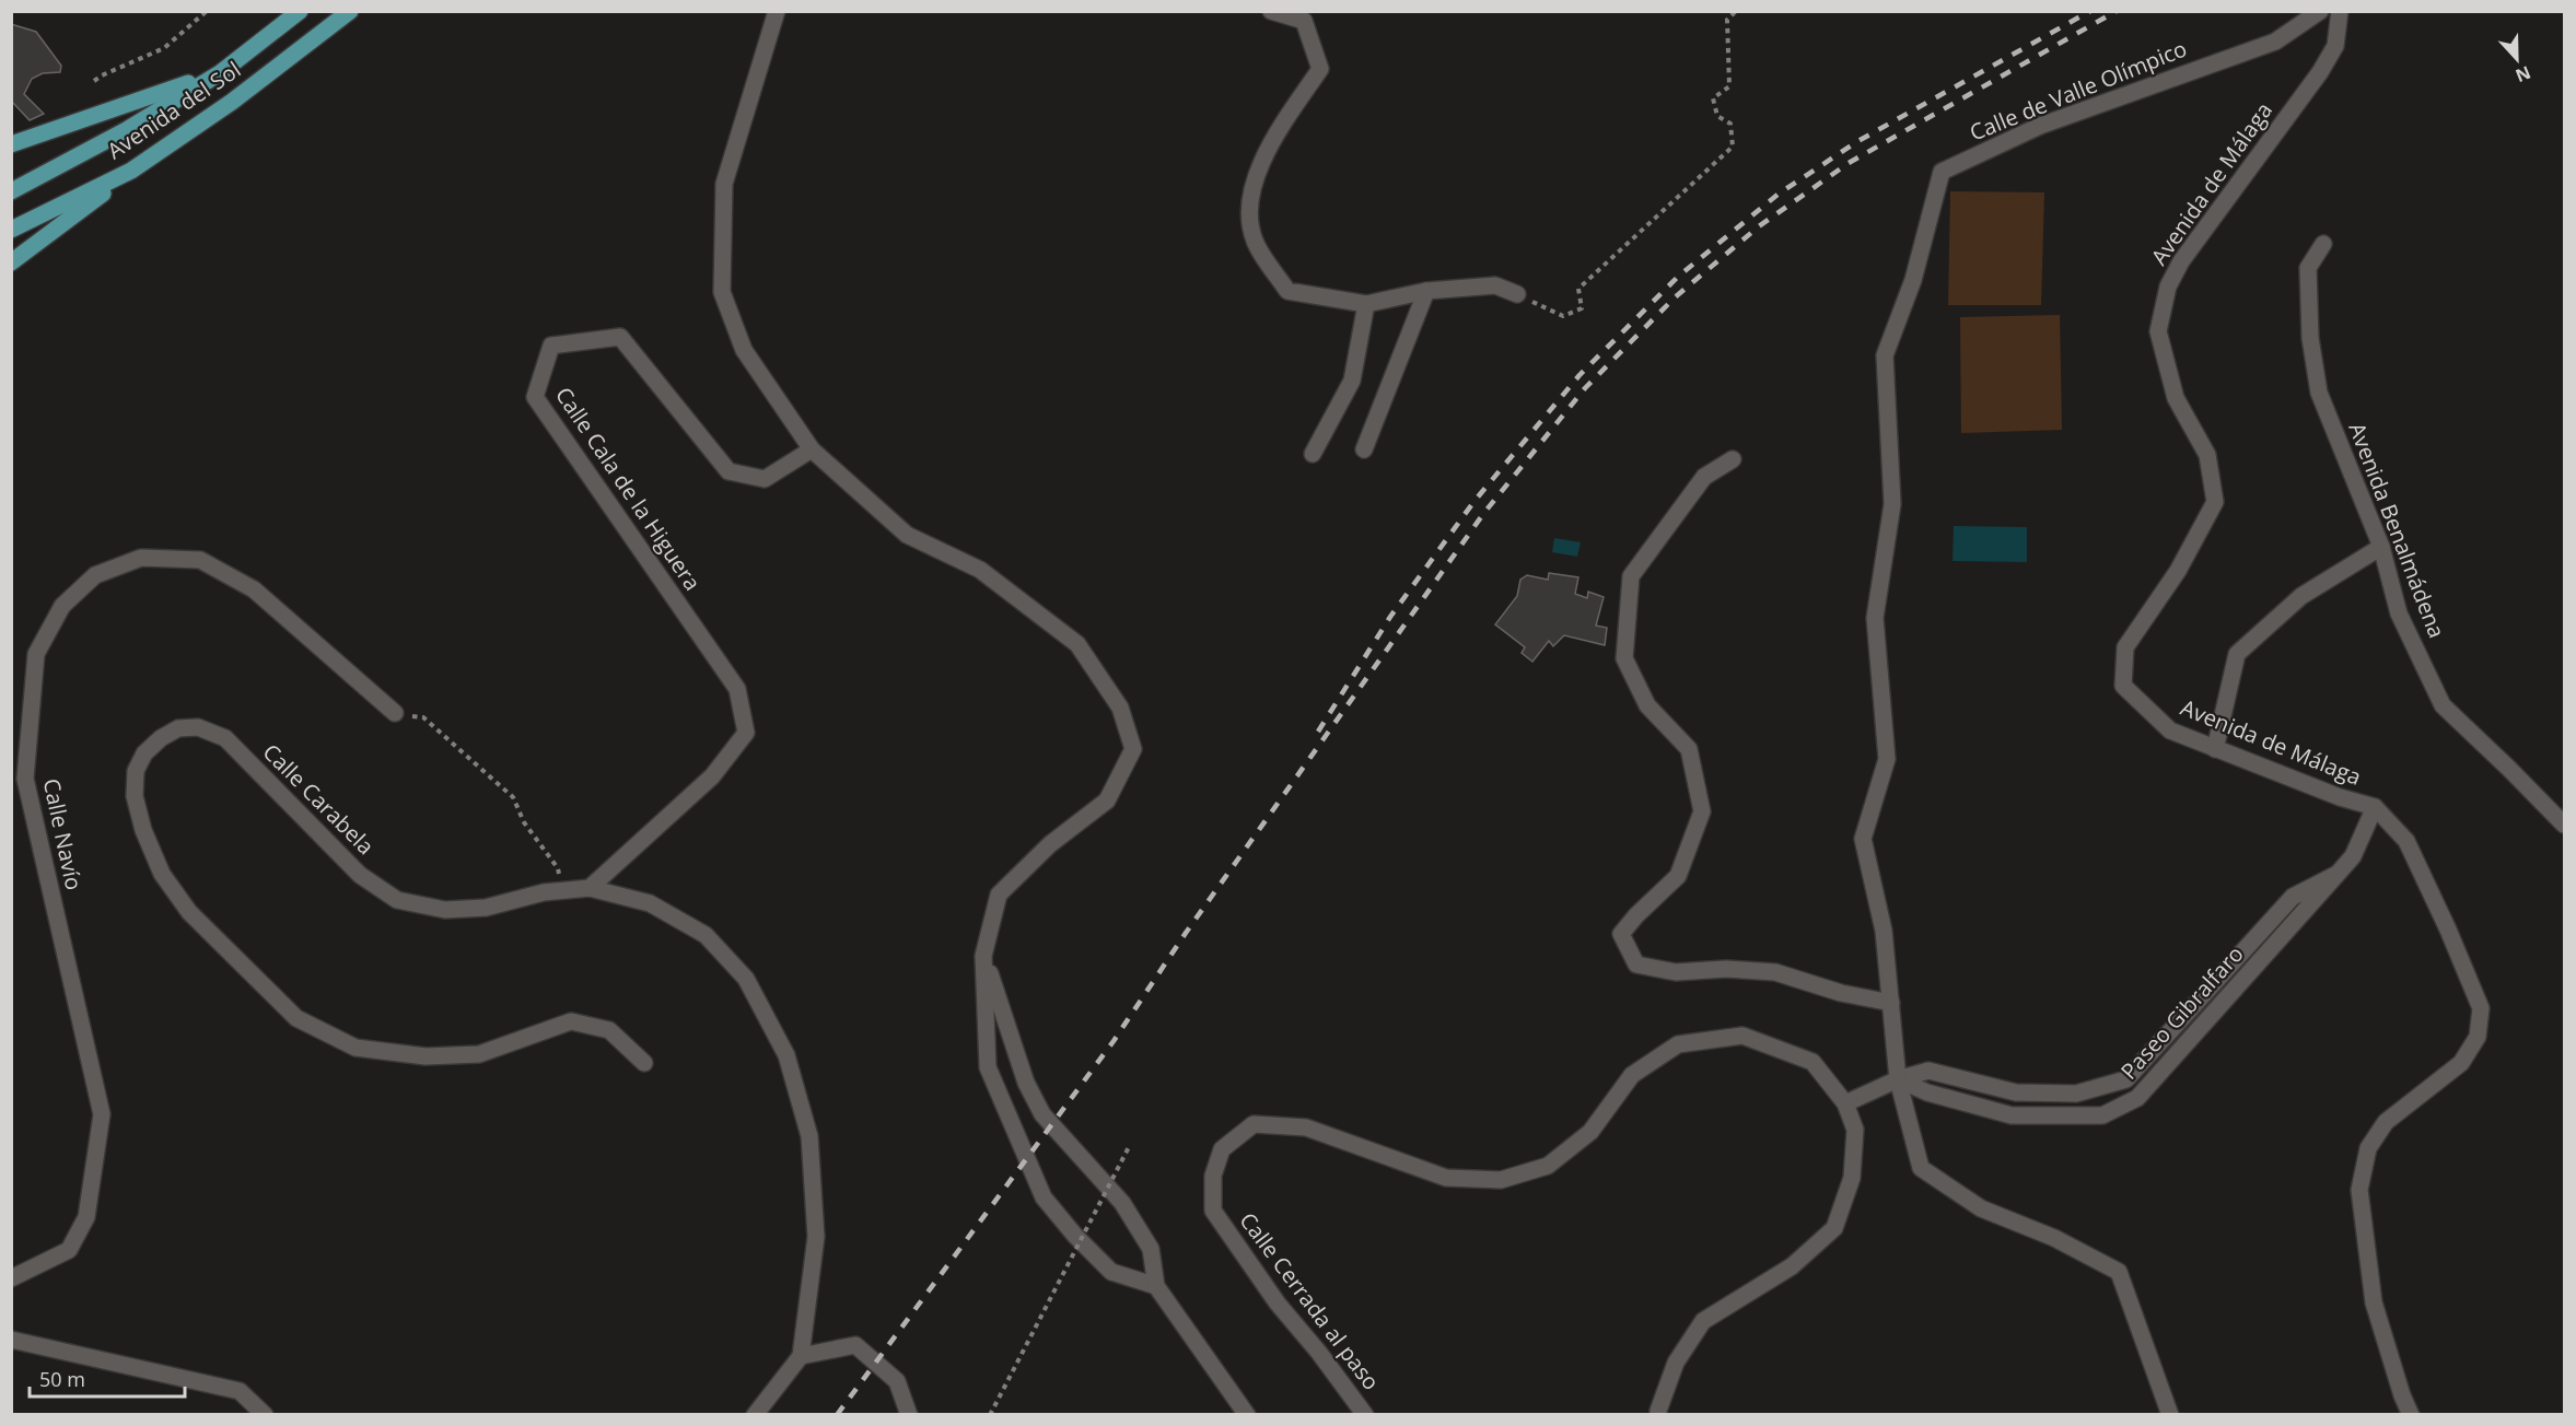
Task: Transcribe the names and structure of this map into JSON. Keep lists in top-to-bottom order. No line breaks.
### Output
{"streets":{"main road":["Avenida del Sol"],"street":["Calle de Valle Olímpico","Avenida de Málaga","Calle Cala de la Higuera","Avenida Benalmádena","Calle Carabela","Calle Navío","Paseo Gibralfaro","Calle Cerrada al paso"]},"crossings":[["Calle de Valle Olímpico","Paseo Gibralfaro"],["Avenida de Málaga","Paseo Gibralfaro"],["Calle Cala de la Higuera","Calle Carabela"]],"scale_bar":"50 m","north":"bottom"}
